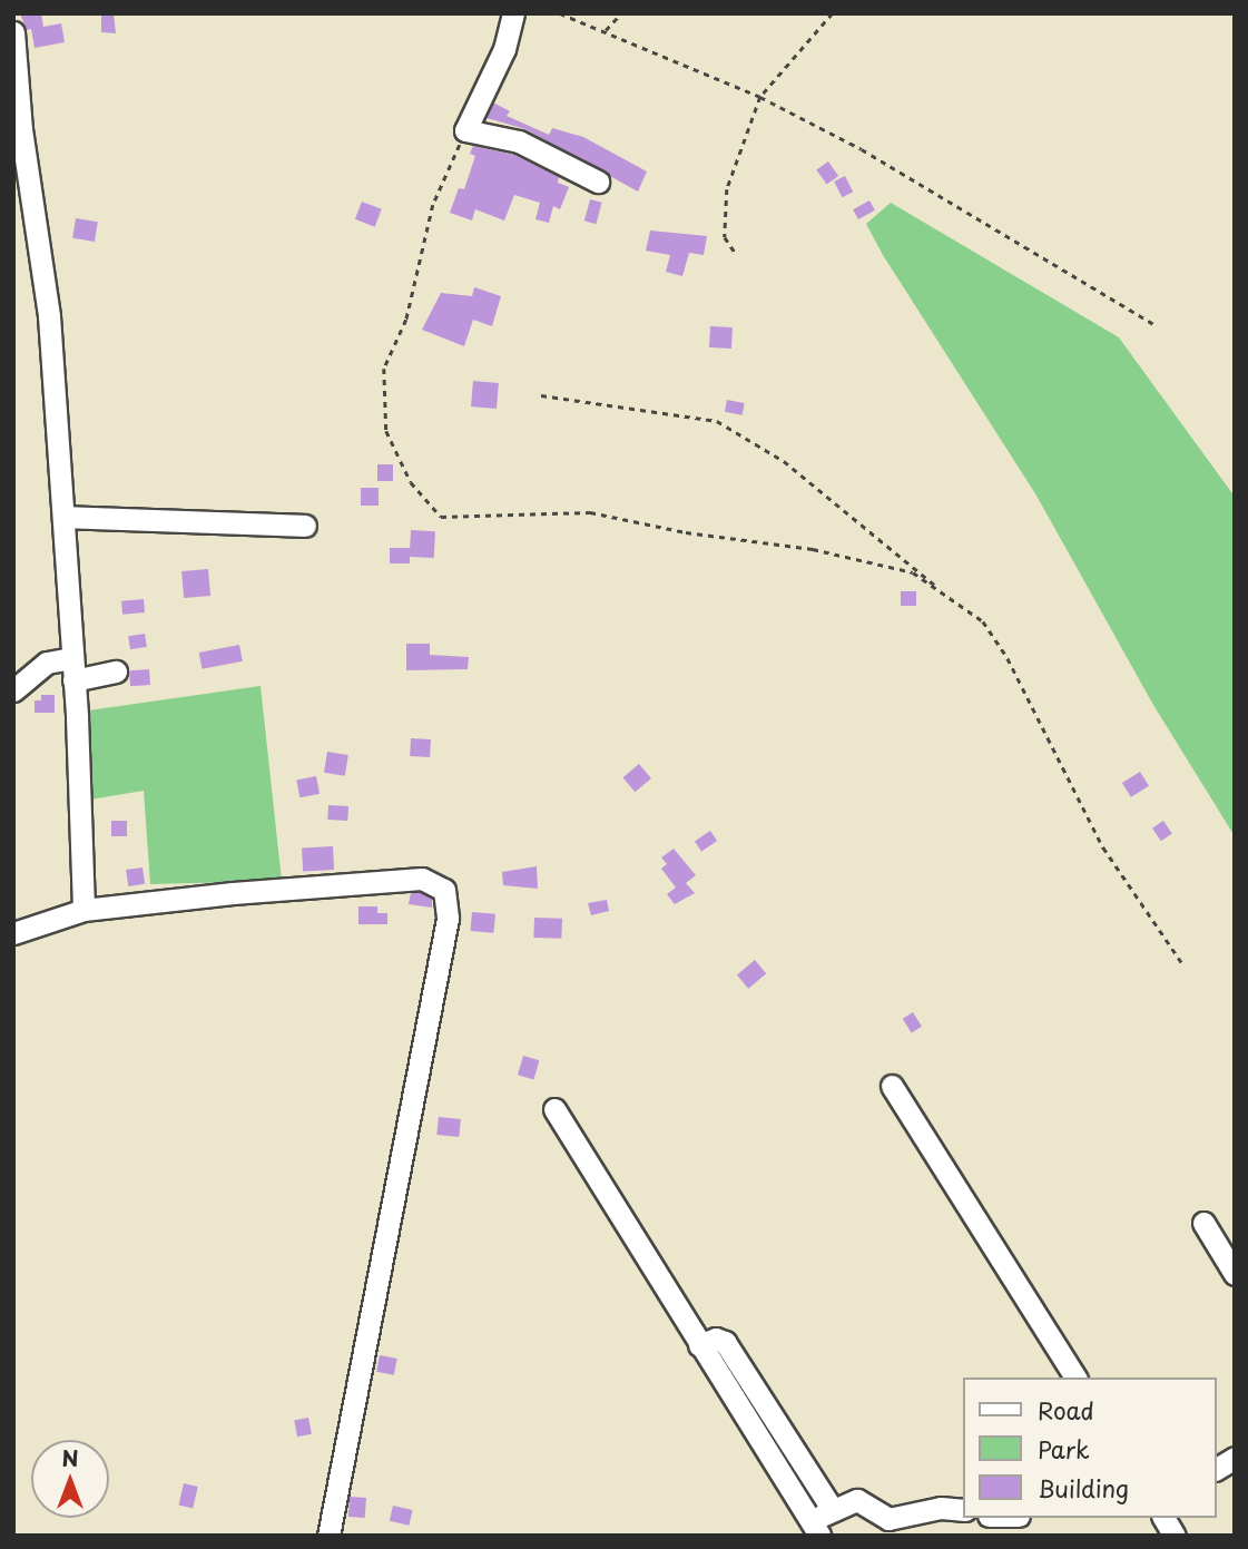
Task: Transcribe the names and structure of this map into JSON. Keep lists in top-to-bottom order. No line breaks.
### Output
{"legend":["Road","Park","Building"],"north":"top"}
